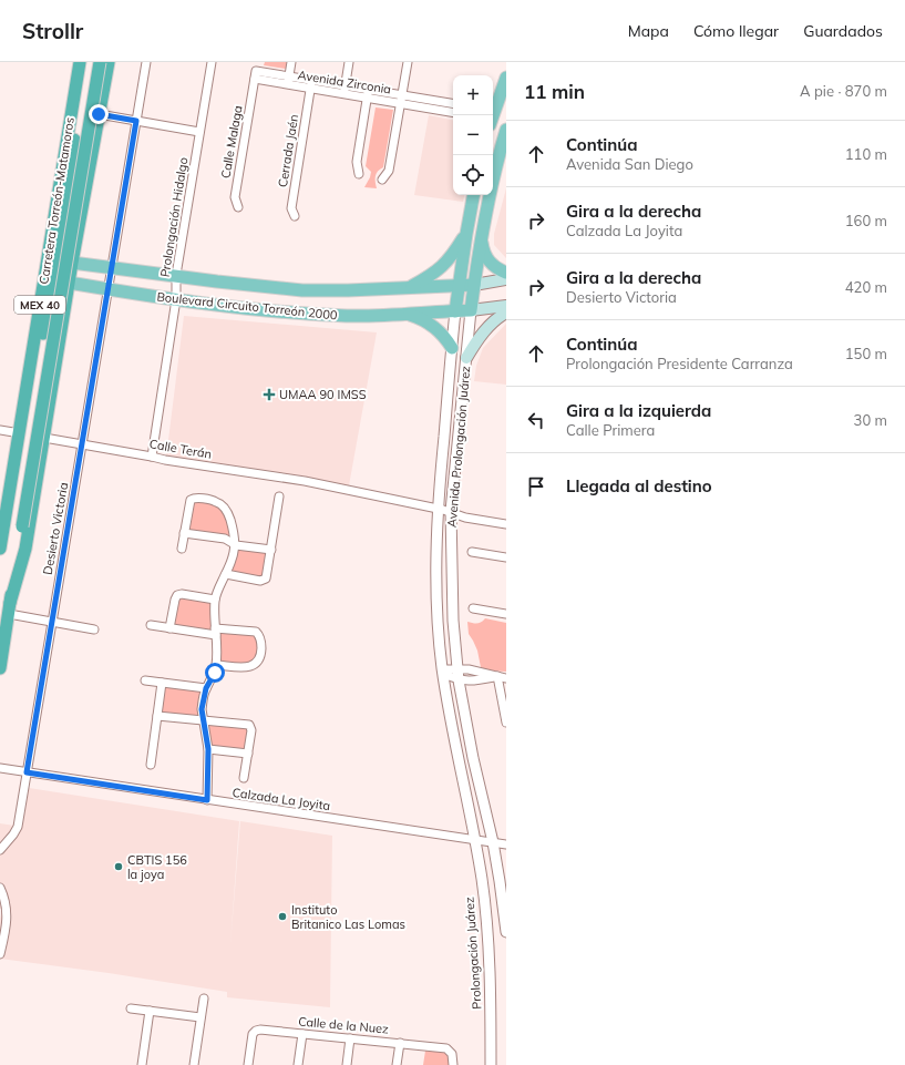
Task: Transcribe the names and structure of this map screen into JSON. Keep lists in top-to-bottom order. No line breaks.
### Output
{"streets":{"highway":["Carretera Torreón-Matamoros","MEX 40"],"main road":["Boulevard Circuito Torreón 2000","Avenida Prolongación Juárez"],"street":["Avenida Zirconia","Calle Malaga","Cerrada Jaén","Prolongación Hidalgo","Calle Terán","Desierto Victoria","Calzada La Joyita","Prolongación Juárez","Calle de la Nuez"]},"crossings":[["Avenida Zirconia","Calle Malaga"],["Avenida Zirconia","Cerrada Jaén"],["Prolongación Hidalgo","Boulevard Circuito Torreón 2000"],["Prolongación Hidalgo","Calle Terán"],["Boulevard Circuito Torreón 2000","Avenida Prolongación Juárez"],["Boulevard Circuito Torreón 2000","Desierto Victoria"],["Avenida Prolongación Juárez","Calle Terán"],["Avenida Prolongación Juárez","Calzada La Joyita"],["Avenida Prolongación Juárez","Prolongación Juárez"],["Calle Terán","Desierto Victoria"],["Desierto Victoria","Calzada La Joyita"],["Calzada La Joyita","Prolongación Juárez"]],"places":{"health":["UMAA 90 IMSS"],"other":["CBTIS 156 la joya","Instituto Britanico Las Lomas"]},"page":{"header":"Strollr","nav":["Mapa","Cómo llegar","Guardados"],"heading":["11 min","A pie · 870 m"],"map_buttons":["+","−"],"list":[["Continúa","Avenida San Diego","110 m"],["Gira a la derecha","Calzada La Joyita","160 m"],["Gira a la derecha","Desierto Victoria","420 m"],["Continúa","Prolongación Presidente Carranza","150 m"],["Gira a la izquierda","Calle Primera","30 m"],"Llegada al destino"]}}
